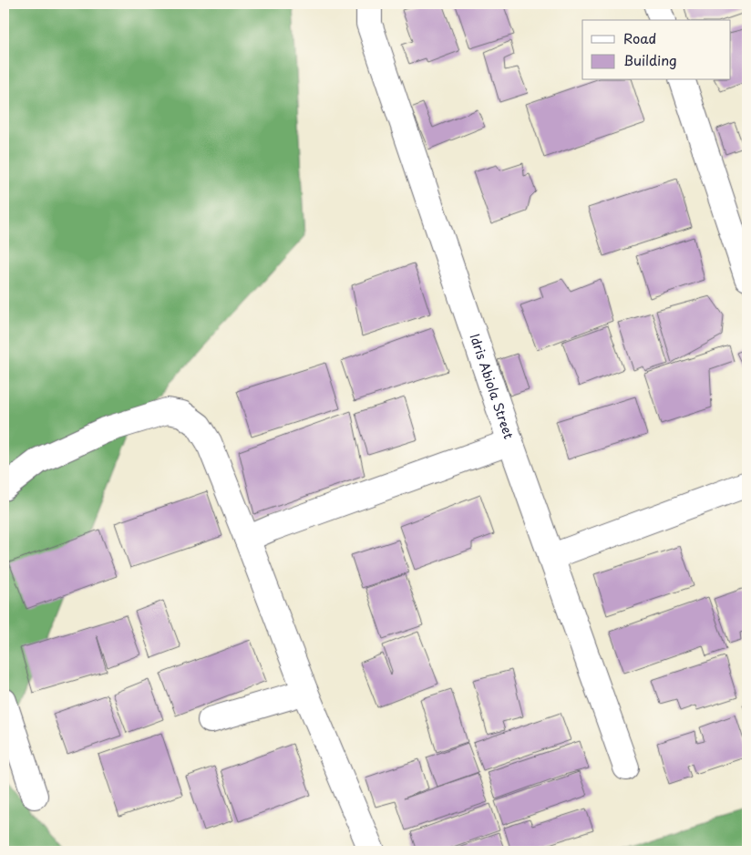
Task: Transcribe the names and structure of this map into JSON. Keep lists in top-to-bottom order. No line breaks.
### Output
{"streets":{"street":["Idris Abiola Street"]},"legend":["Road","Building"]}
